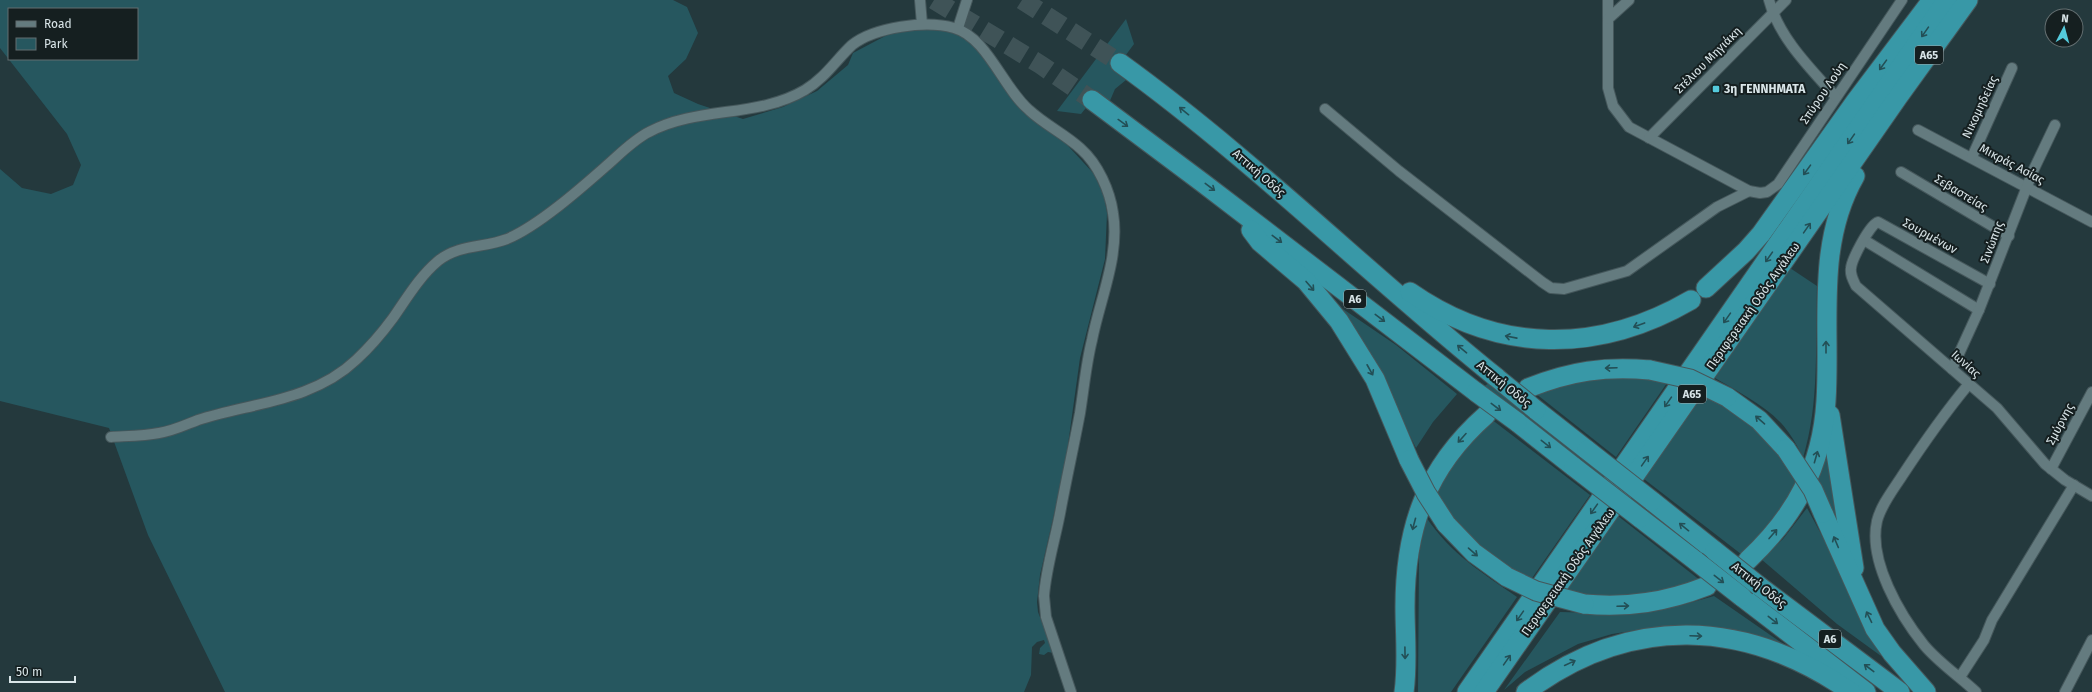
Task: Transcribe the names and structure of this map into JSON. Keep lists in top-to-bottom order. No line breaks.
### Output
{"streets":{"highway":["Α65","Αττική Οδός","Α6","Περιφερειακή Οδός Αιγάλεω"],"street":["Στέλιου Μηγιάκη","Σπύρου Λούη","Νικομηδείας","Μικράς Ασίας","Σεβαστείας","Σουρμένων","Σινώπης","Ιωνίας","Σμύρνης"]},"crossings":[["Νικομηδείας","Μικράς Ασίας"],["Μικράς Ασίας","Σινώπης"],["Σεβαστείας","Σινώπης"],["Σουρμένων","Σινώπης"],["Σουρμένων","Ιωνίας"],["Σινώπης","Ιωνίας"],["Ιωνίας","Σμύρνης"]],"places":{"transit":["3η ΓΕΝΝΗΜΑΤΑ"]},"legend":["Road","Park"],"scale_bar":"50 m","north":"top"}
